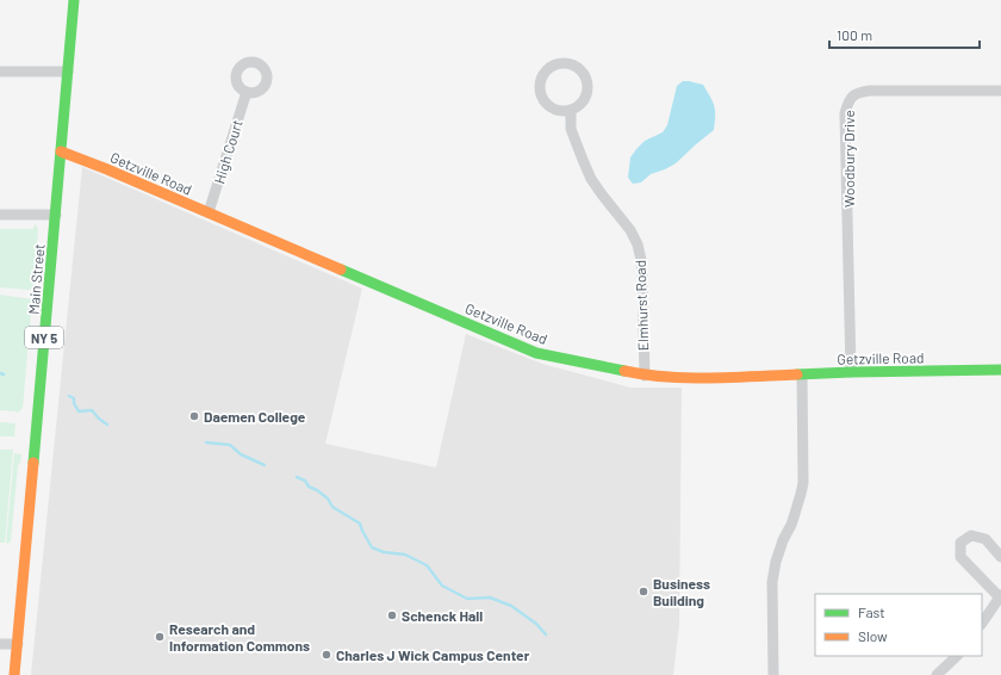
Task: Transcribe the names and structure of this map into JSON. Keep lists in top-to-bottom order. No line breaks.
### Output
{"streets":{"street":["High Court","Woodbury Drive","Getzville Road","Main Street","Elmhurst Road","NY 5"]},"crossings":[["High Court","Getzville Road"],["Woodbury Drive","Getzville Road"],["Getzville Road","Main Street"],["Getzville Road","Elmhurst Road"]],"places":["Daemen College","Business Building","Schenck Hall","Research and Information Commons","Charles J Wick Campus Center"],"legend":["Fast","Slow"],"scale_bar":"100 m"}
